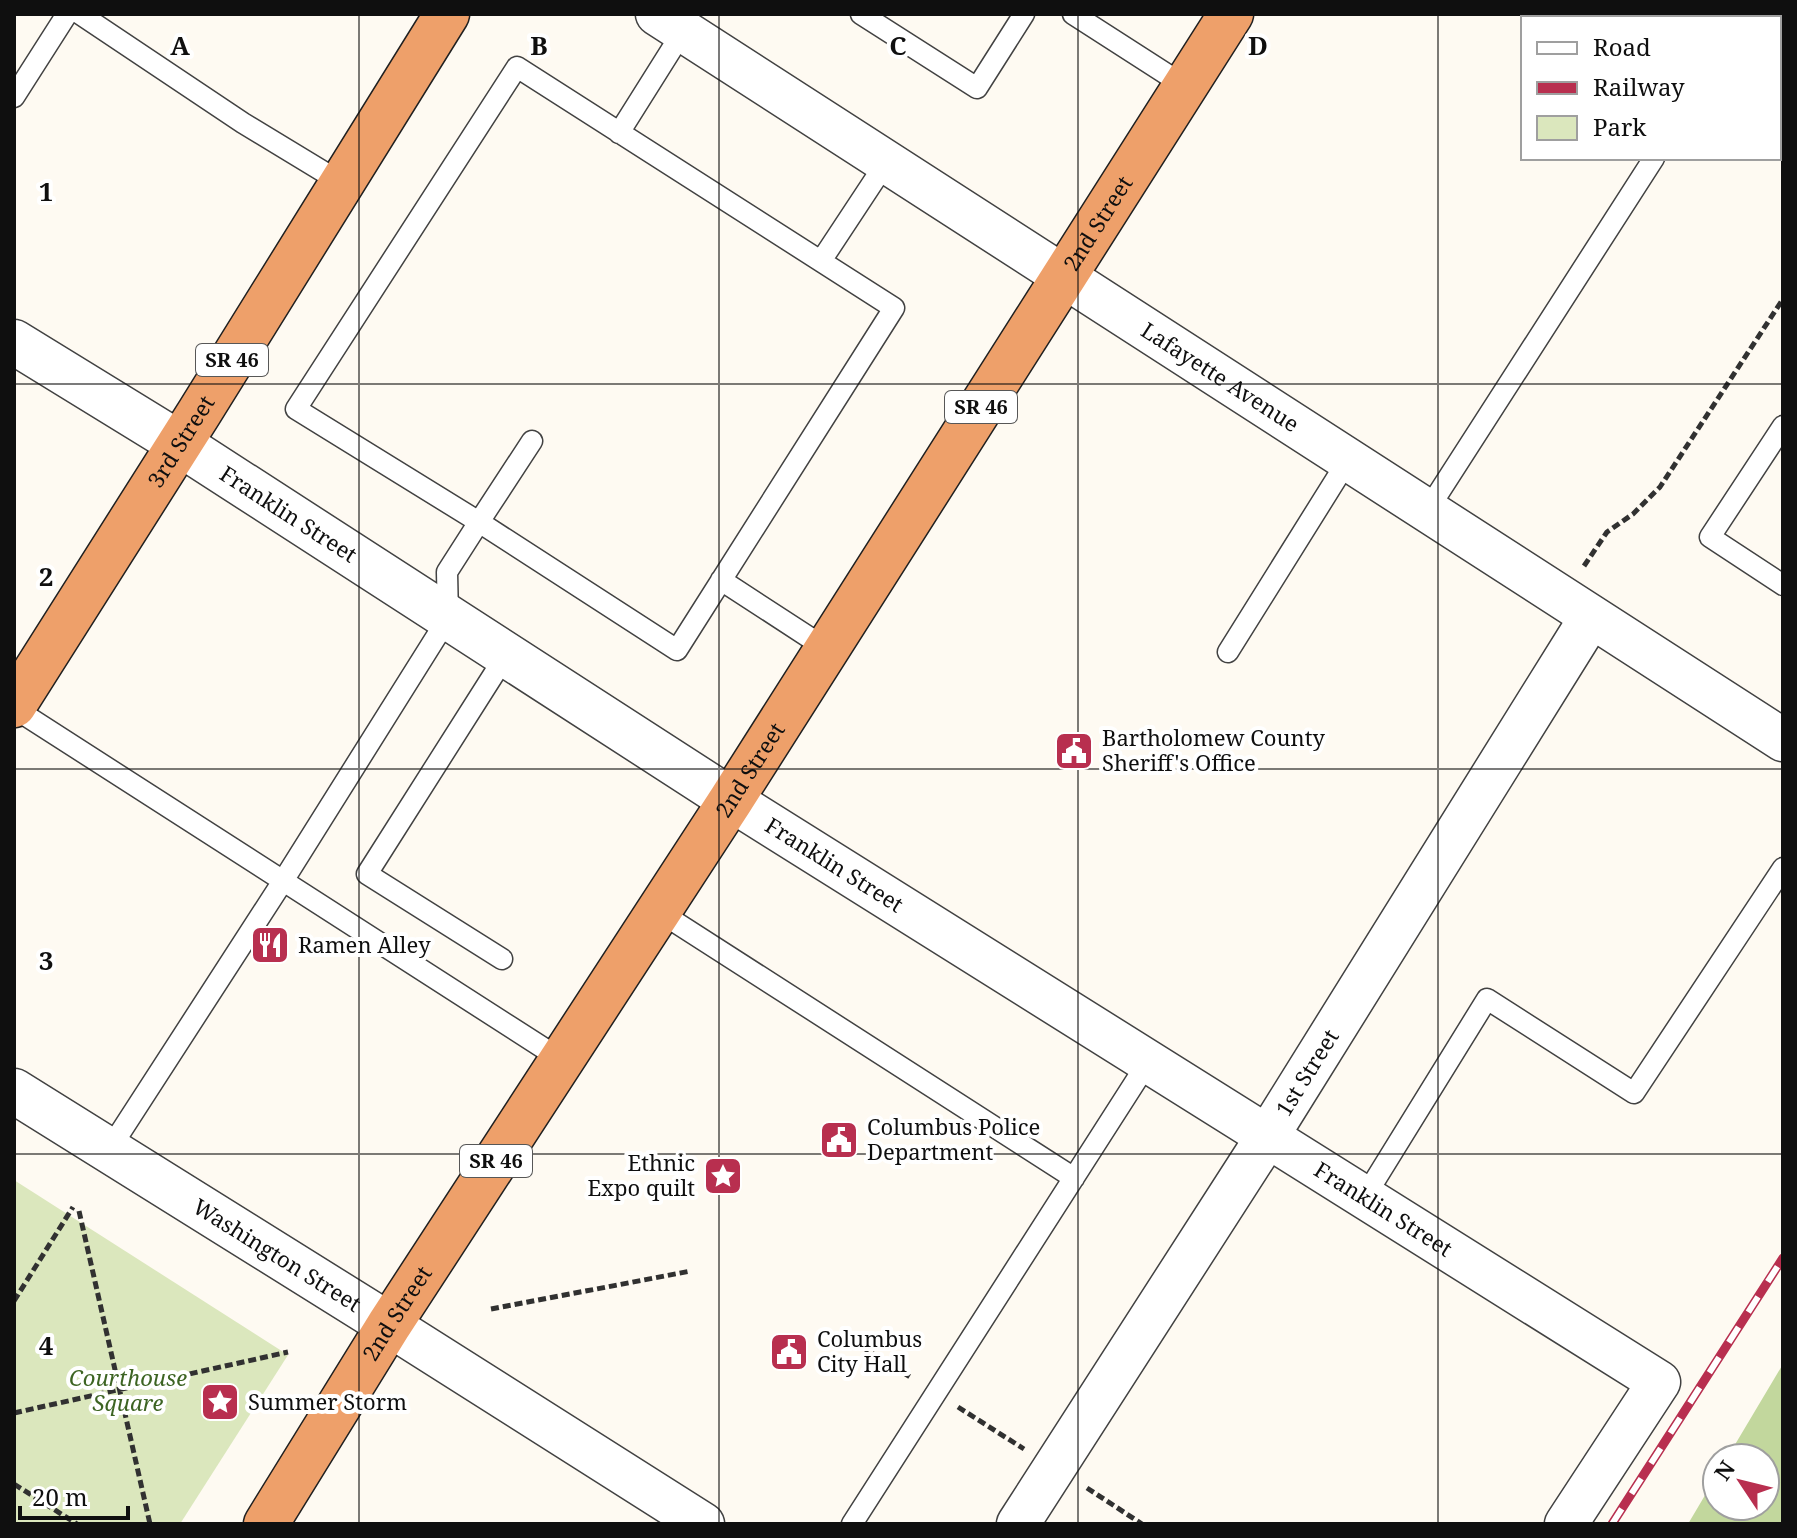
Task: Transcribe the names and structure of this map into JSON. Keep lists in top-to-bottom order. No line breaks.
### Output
{"streets":{"highway":["2nd Street","SR 46","3rd Street"],"street":["Lafayette Avenue","Franklin Street","1st Street","Washington Street"]},"crossings":[["2nd Street","Lafayette Avenue"],["2nd Street","Franklin Street"],["2nd Street","Washington Street"],["Lafayette Avenue","1st Street"],["3rd Street","Franklin Street"],["Franklin Street","1st Street"]],"parks":["Courthouse Square"],"places":{"public building":["Bartholomew County Sheriff's Office","Columbus Police Department","Columbus City Hall"],"restaurant":["Ramen Alley"],"place":["Ethnic Expo quilt","Summer Storm"]},"legend":["Road","Railway","Park"],"scale_bar":"20 m","north":"top left","grid":{"columns":["A","B","C","D"],"rows":["1","2","3","4"]}}
